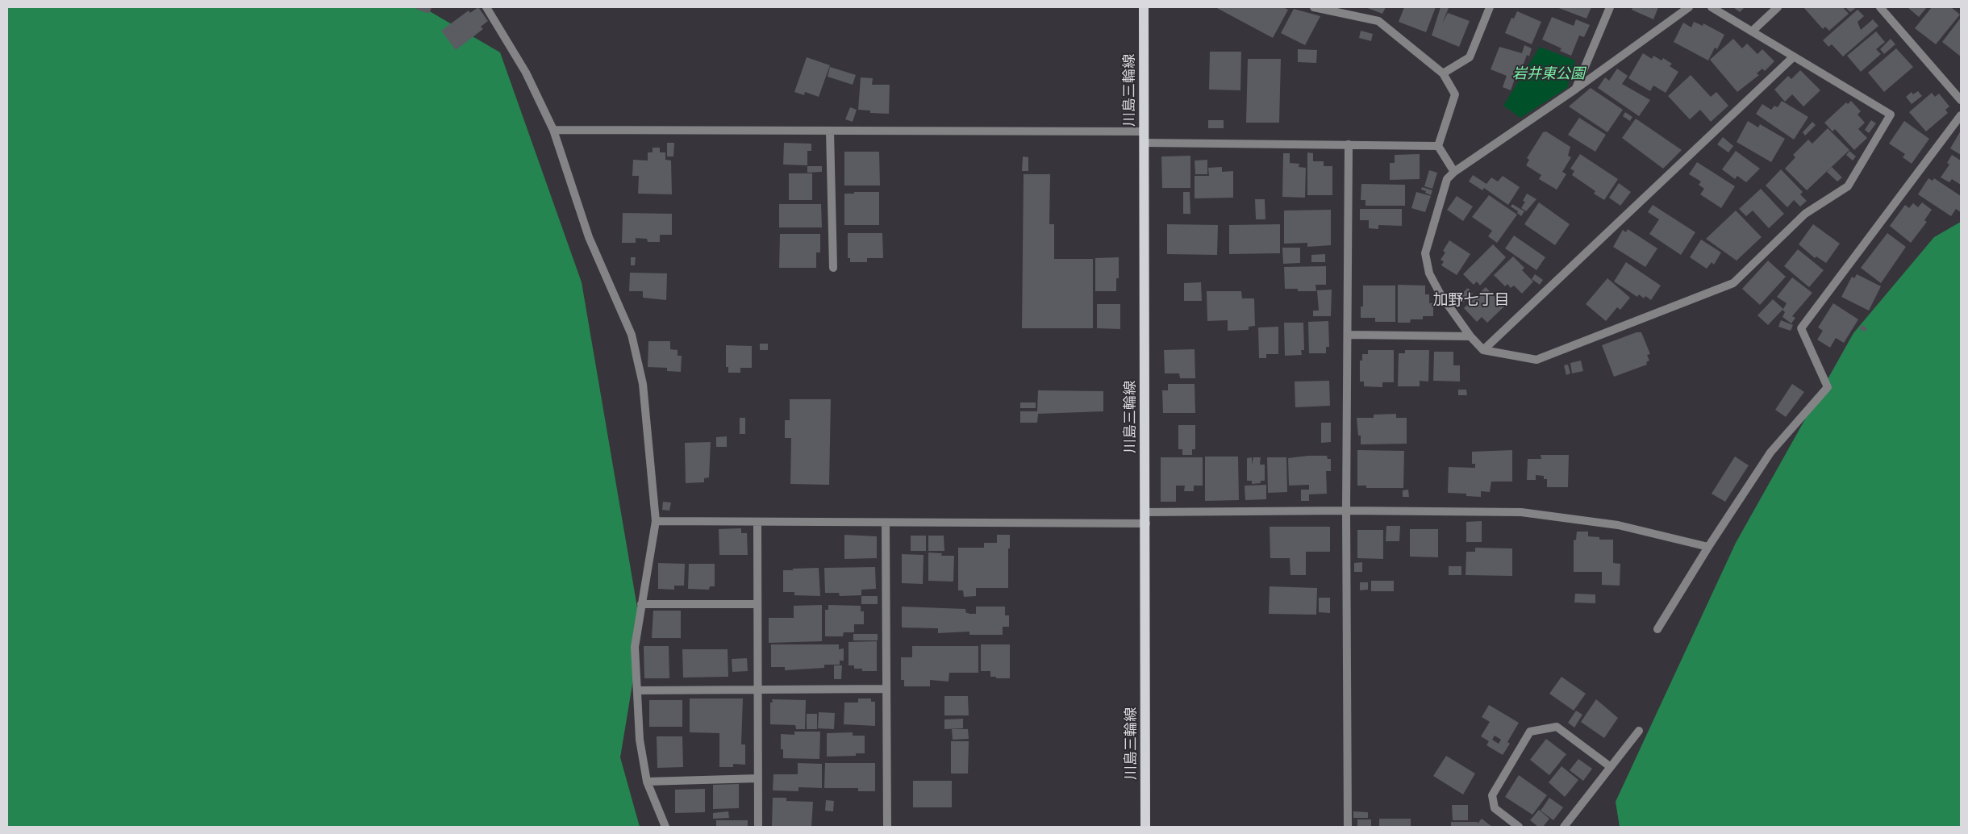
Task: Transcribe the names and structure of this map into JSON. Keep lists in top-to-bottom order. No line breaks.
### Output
{"streets":{"main road":["川島三輪線"]},"districts":["加野七丁目"],"parks":["岩井東公園"]}
